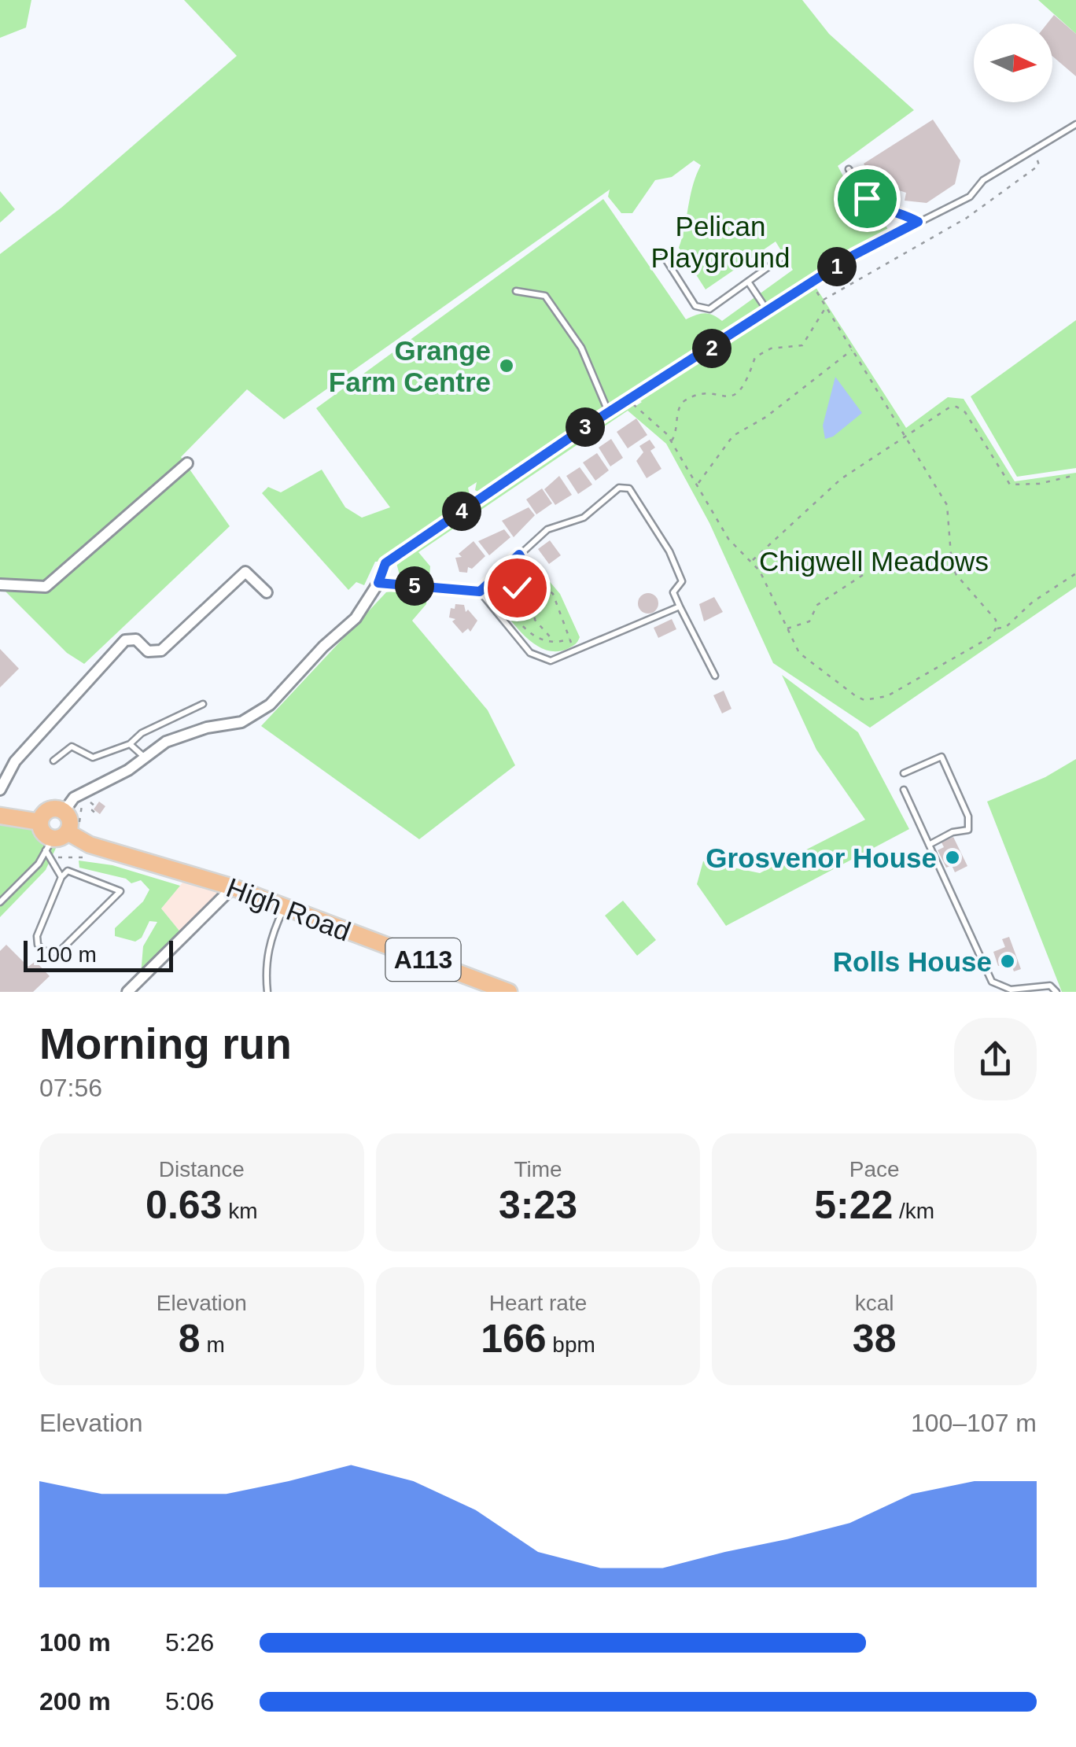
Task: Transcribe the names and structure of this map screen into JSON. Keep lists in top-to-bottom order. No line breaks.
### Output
{"streets":{"main road":["High Road","A113"]},"parks":["Pelican Playground","Chigwell Meadows"],"places":["Grange Farm Centre","Grosvenor House","Rolls House"],"scale_bar":"100 m","north":"right","page":{"pins":["1","2","3","4","5"],"scale":"100 m","heading":["Morning run","07:56"],"stats":[["Distance","0.63 km"],["Time","3:23"],["Pace","5:22 /km"],["Elevation","8 m"],["Heart rate","166 bpm"],["kcal","38"]],"chart":["Elevation","100–107 m"],"list":[{"name":"100 m","note":"5:26"},{"name":"200 m","note":"5:06"}]}}
